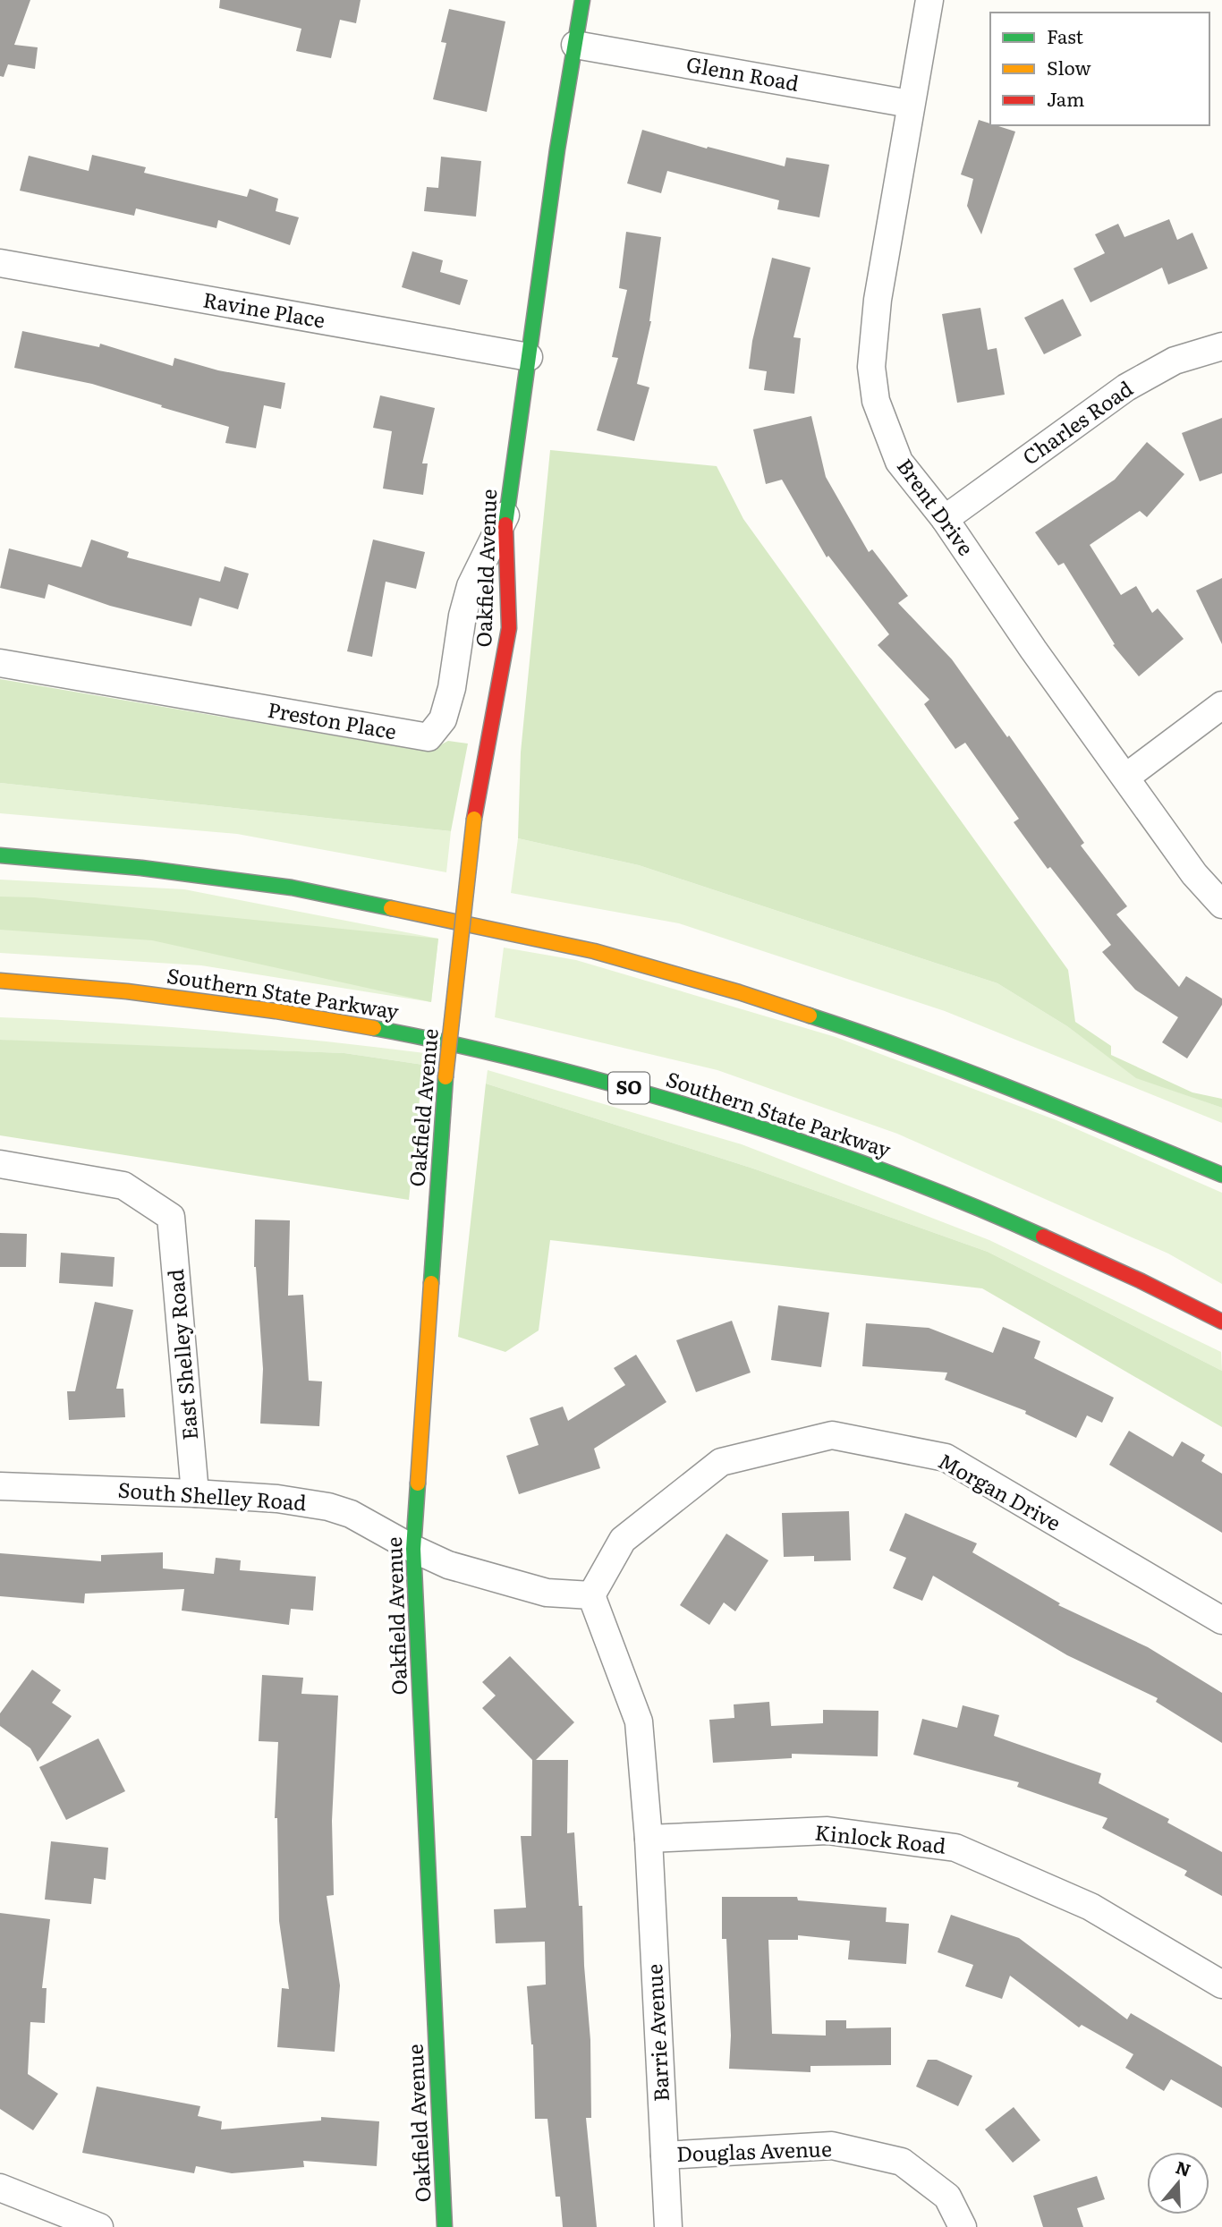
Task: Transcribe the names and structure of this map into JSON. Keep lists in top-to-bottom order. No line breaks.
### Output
{"streets":{"main road":["Oakfield Avenue","Southern State Parkway","SO"],"street":["Glenn Road","Ravine Place","Charles Road","Brent Drive","Preston Place","East Shelley Road","Morgan Drive","South Shelley Road","Kinlock Road","Barrie Avenue","Douglas Avenue"]},"crossings":[["Glenn Road","Brent Drive"],["Glenn Road","Oakfield Avenue"],["Ravine Place","Oakfield Avenue"],["Charles Road","Brent Drive"],["Oakfield Avenue","Preston Place"],["Oakfield Avenue","South Shelley Road"],["East Shelley Road","South Shelley Road"],["Kinlock Road","Barrie Avenue"],["Barrie Avenue","Douglas Avenue"]],"legend":["Fast","Slow","Jam"],"north":"top"}
